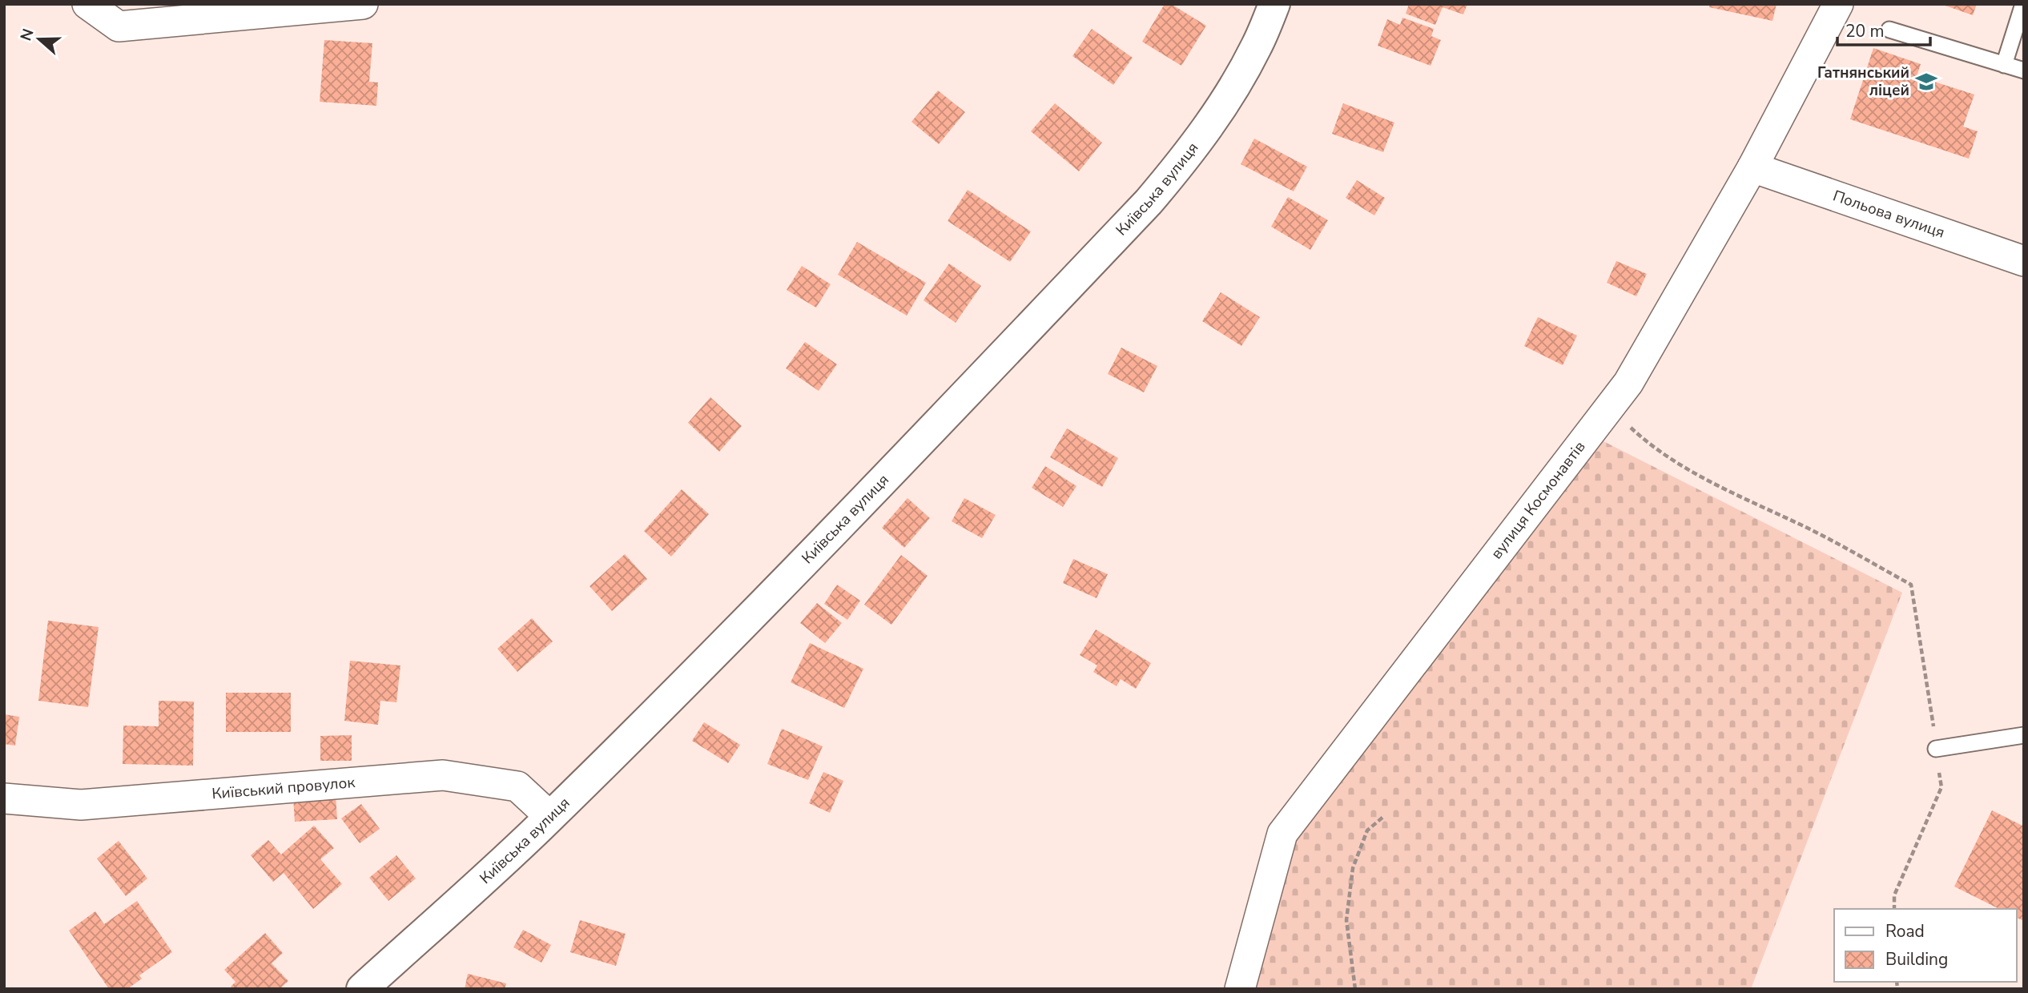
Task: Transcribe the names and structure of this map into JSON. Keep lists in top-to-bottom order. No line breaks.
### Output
{"streets":{"street":["Київська вулиця","Польова вулиця","вулиця Космонавтів","Київський провулок"]},"crossings":[["Київська вулиця","Київський провулок"],["Польова вулиця","вулиця Космонавтів"]],"places":{"school or university":["Гатнянський ліцей"]},"legend":["Road","Building"],"scale_bar":"20 m","north":"left"}
